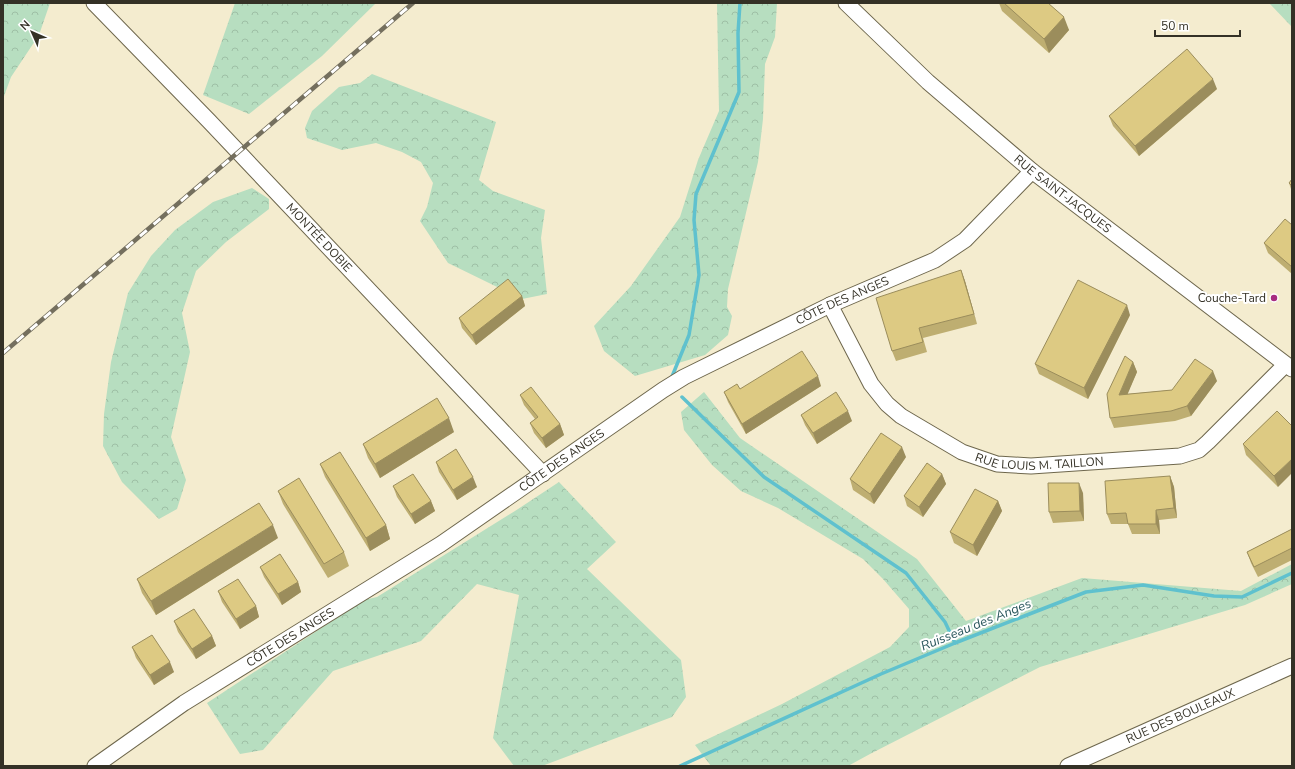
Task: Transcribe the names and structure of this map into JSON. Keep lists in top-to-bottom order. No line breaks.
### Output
{"streets":{"street":["RUE SAINT-JACQUES","MONTÉE DOBIE","CÔTE DES ANGES","RUE LOUIS M. TAILLON","RUE DES BOULEAUX"]},"crossings":[["RUE SAINT-JACQUES","CÔTE DES ANGES"],["RUE SAINT-JACQUES","RUE LOUIS M. TAILLON"],["MONTÉE DOBIE","CÔTE DES ANGES"],["CÔTE DES ANGES","RUE LOUIS M. TAILLON"]],"water":["Ruisseau des Anges"],"places":["Couche-Tard"],"scale_bar":"50 m","north":"top left"}
